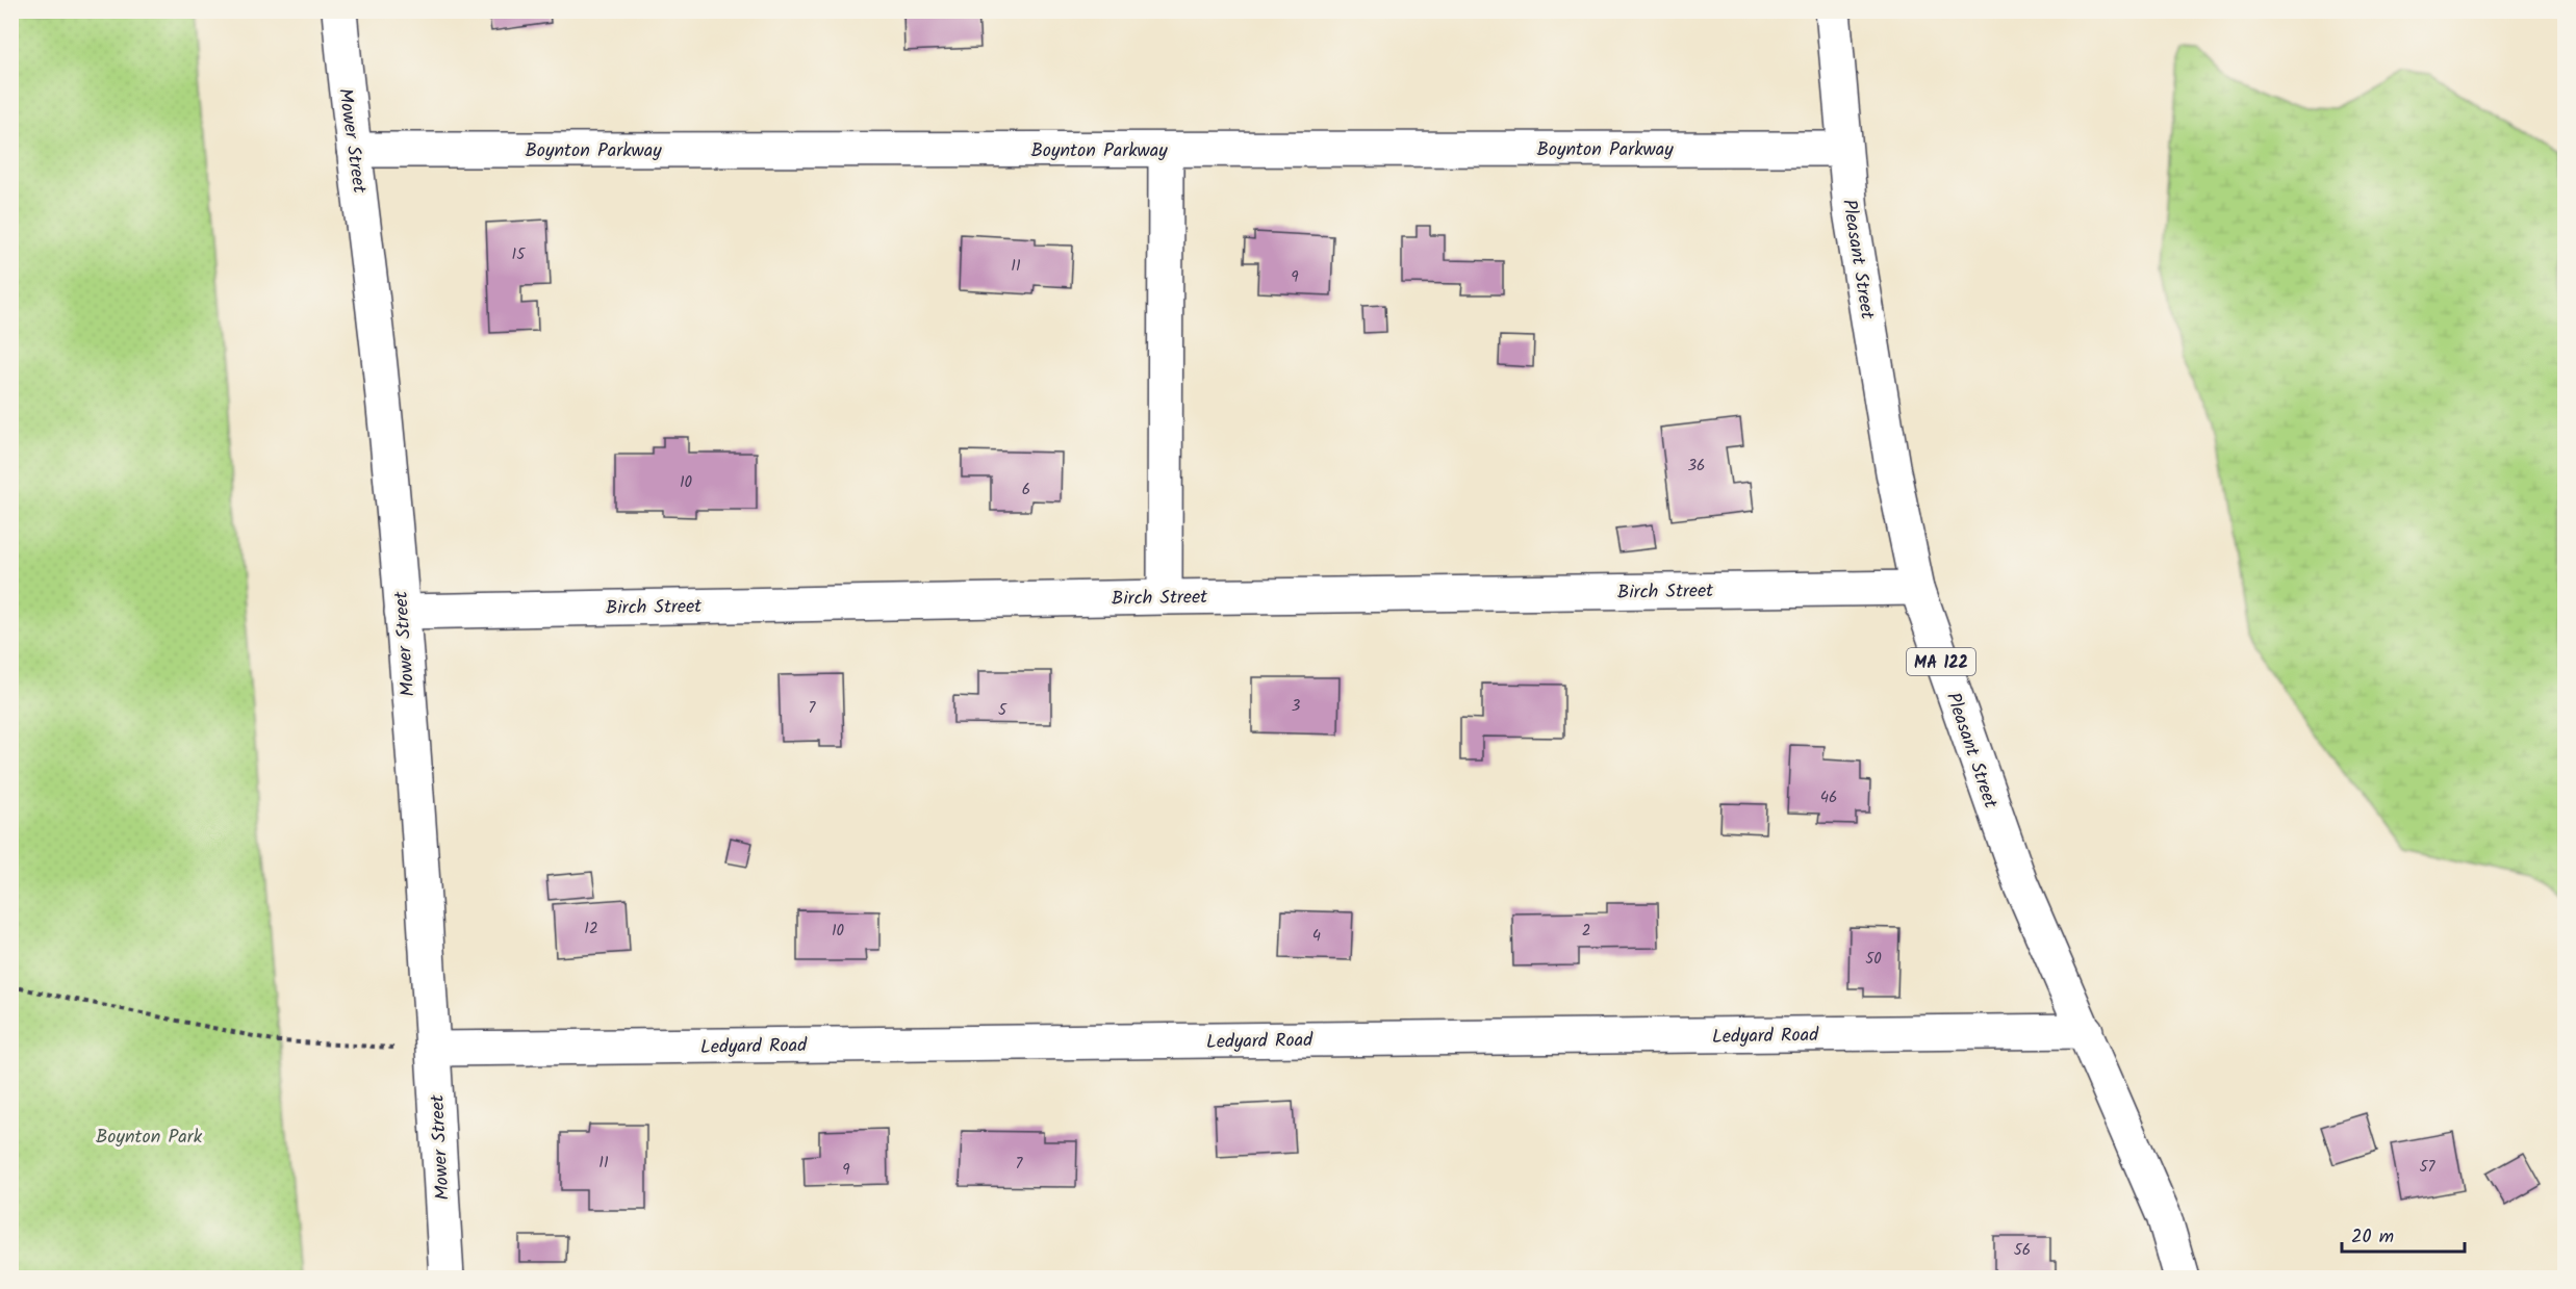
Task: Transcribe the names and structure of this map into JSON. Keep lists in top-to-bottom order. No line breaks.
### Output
{"streets":{"street":["Mower Street","Boynton Parkway","Pleasant Street","Birch Street","MA 122","Ledyard Road"]},"crossings":[["Mower Street","Boynton Parkway"],["Mower Street","Birch Street"],["Mower Street","Ledyard Road"],["Boynton Parkway","Pleasant Street"],["Pleasant Street","Birch Street"],["Pleasant Street","Ledyard Road"]],"parks":["Boynton Park"],"house_numbers":["15","11","9","36","10","6","3","7","5","46","12","10","2","4","50","11","7","57","9","56"],"scale_bar":"20 m"}
